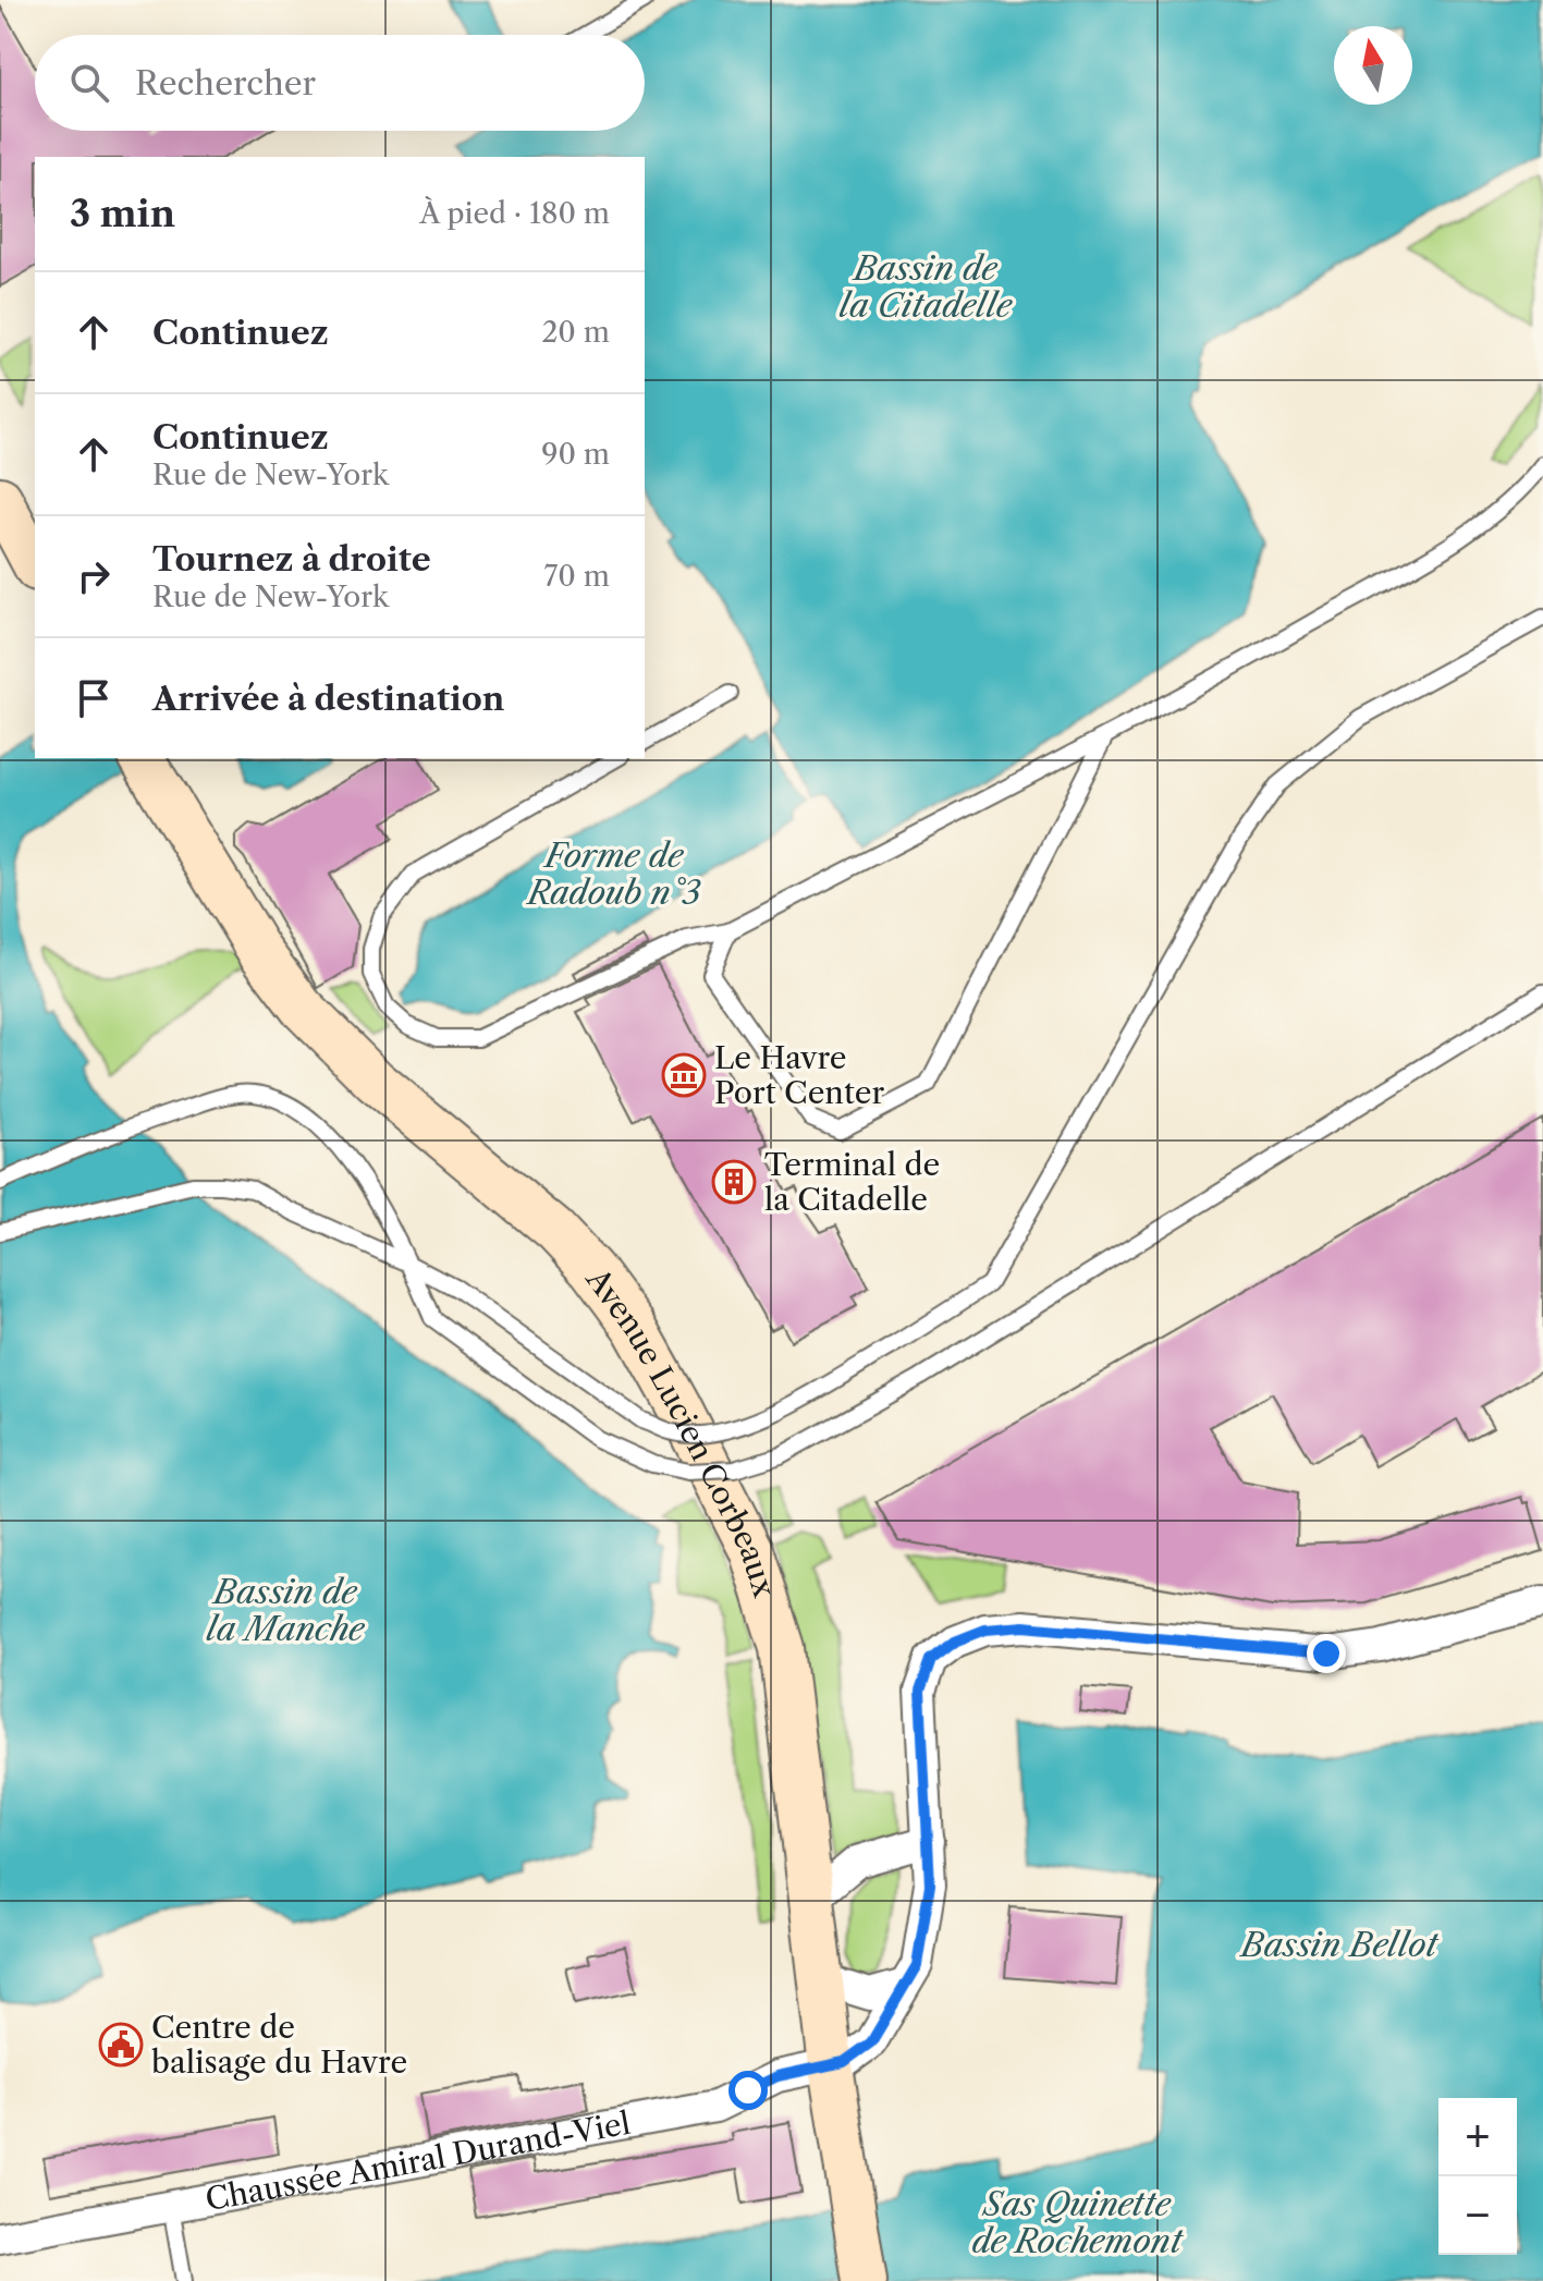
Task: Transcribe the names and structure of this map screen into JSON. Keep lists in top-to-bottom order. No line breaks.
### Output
{"streets":{"main road":["Avenue Lucien Corbeaux"],"street":["Chaussée Amiral Durand-Viel"]},"crossings":[["Avenue Lucien Corbeaux","Chaussée Amiral Durand-Viel"]],"water":["Bassin de la Citadelle","Forme de Radoub n°3","Bassin de la Manche","Bassin Bellot","Sas Quinette de Rochemont"],"places":{"museum":["Le Havre Port Center"],"building":["Terminal de la Citadelle"],"public building":["Centre de balisage du Havre"]},"north":"top","page":{"search":"Rechercher","heading":["3 min","À pied · 180 m"],"list":[["Continuez","20 m"],["Continuez","Rue de New-York","90 m"],["Tournez à droite","Rue de New-York","70 m"],"Arrivée à destination"],"map_buttons":["+","−"]}}
